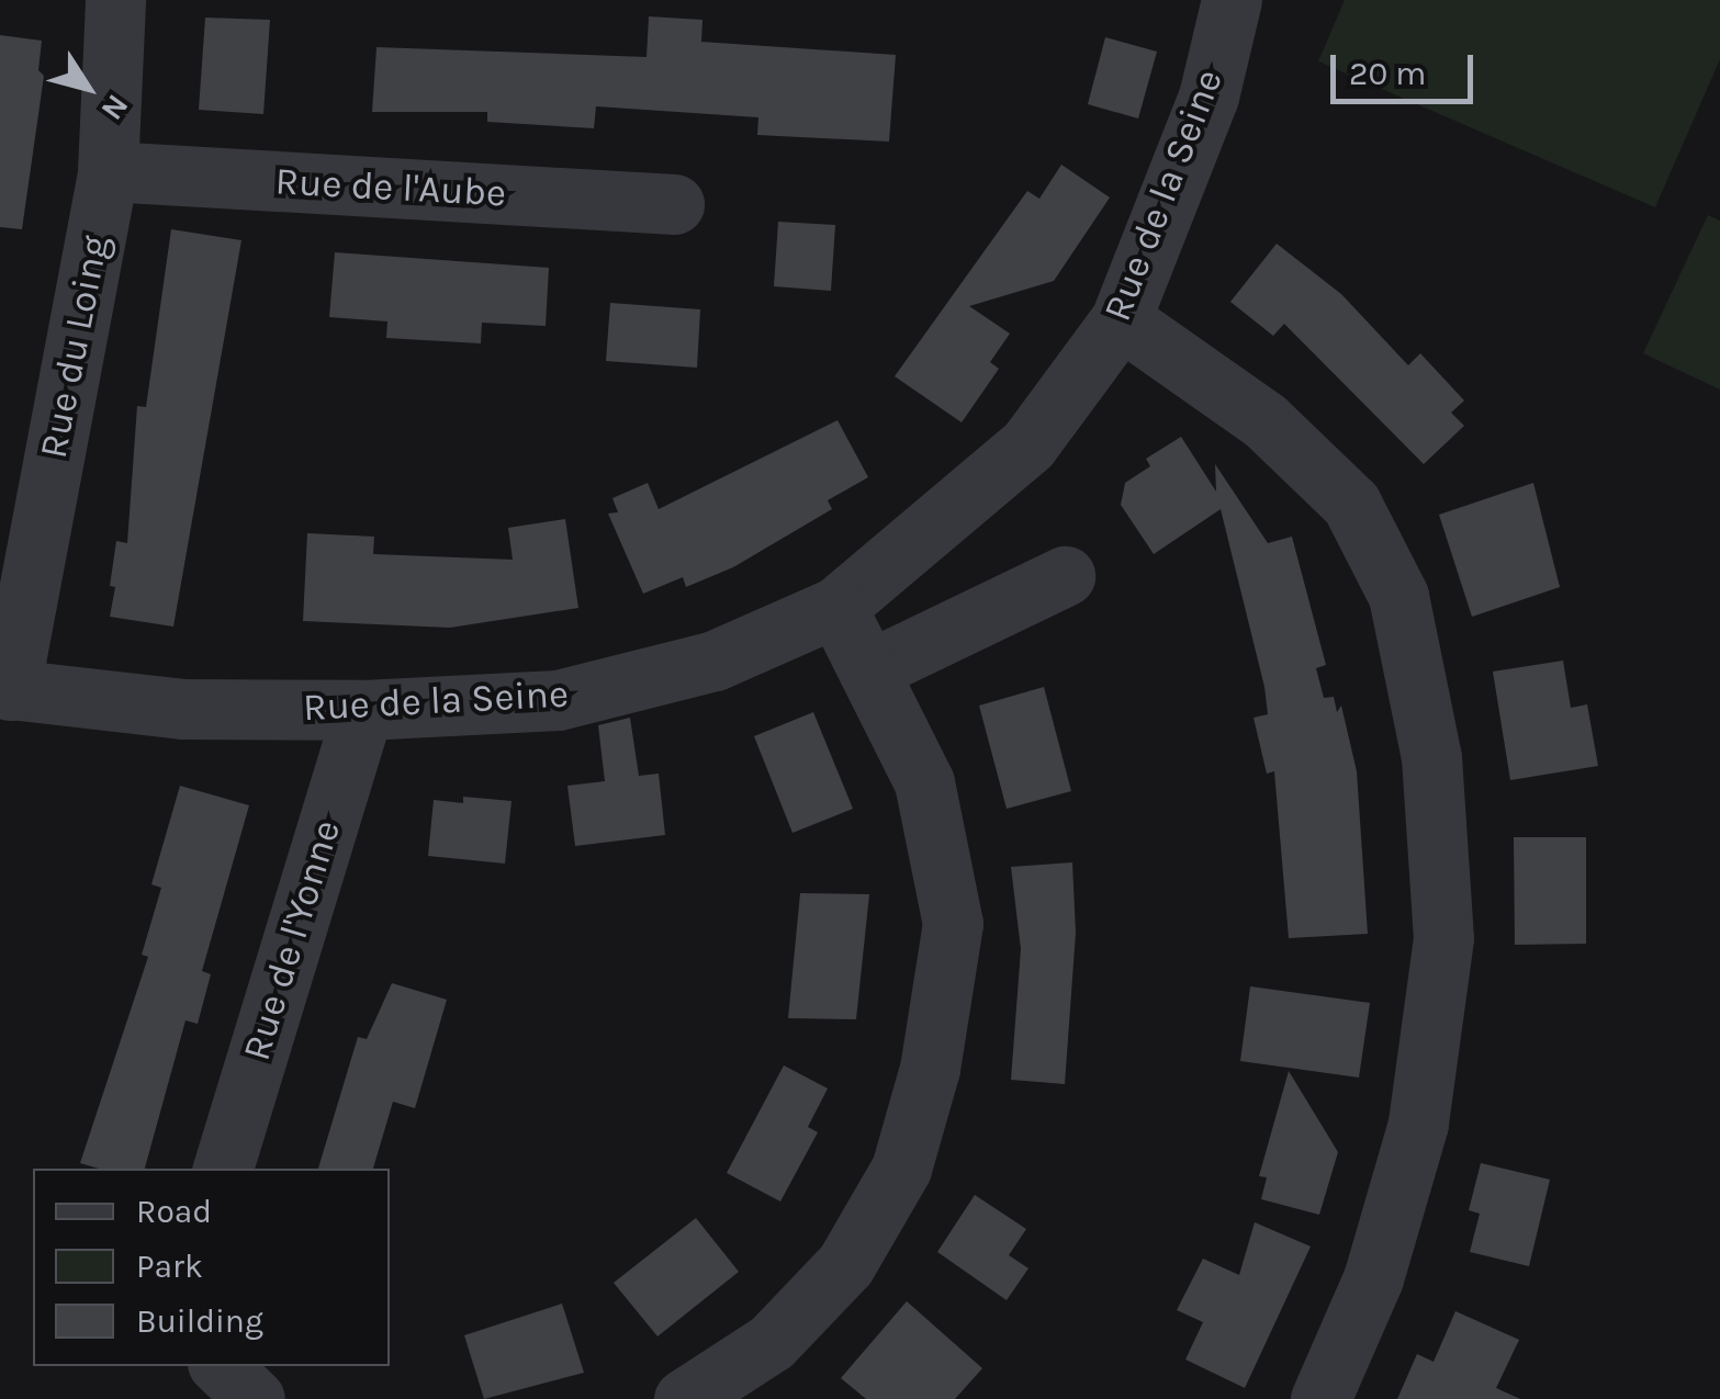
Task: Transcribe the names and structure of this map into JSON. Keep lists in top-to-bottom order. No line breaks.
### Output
{"streets":{"street":["Rue de l'Aube","Rue de la Seine","Rue du Loing","Rue de l'Yonne"]},"crossings":[["Rue de l'Aube","Rue du Loing"],["Rue de la Seine","Rue du Loing"],["Rue de la Seine","Rue de l'Yonne"]],"legend":["Road","Park","Building"],"scale_bar":"20 m","north":"bottom right"}
